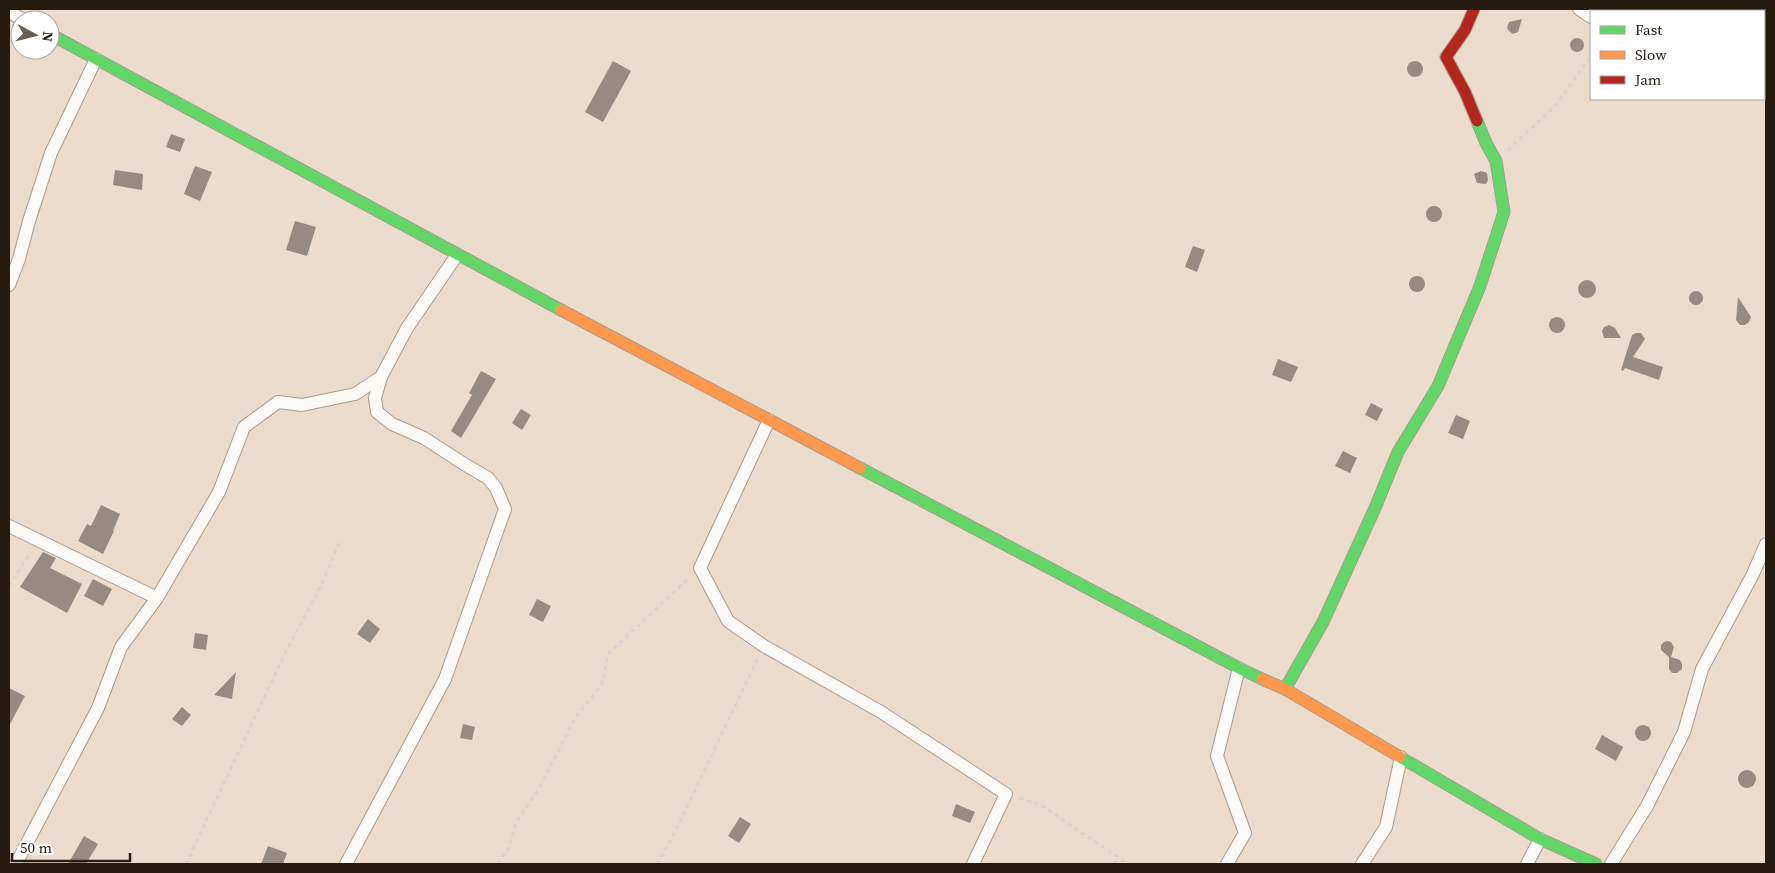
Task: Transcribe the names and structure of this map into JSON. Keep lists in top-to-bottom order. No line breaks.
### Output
{"legend":["Fast","Slow","Jam"],"scale_bar":"50 m","north":"right"}
